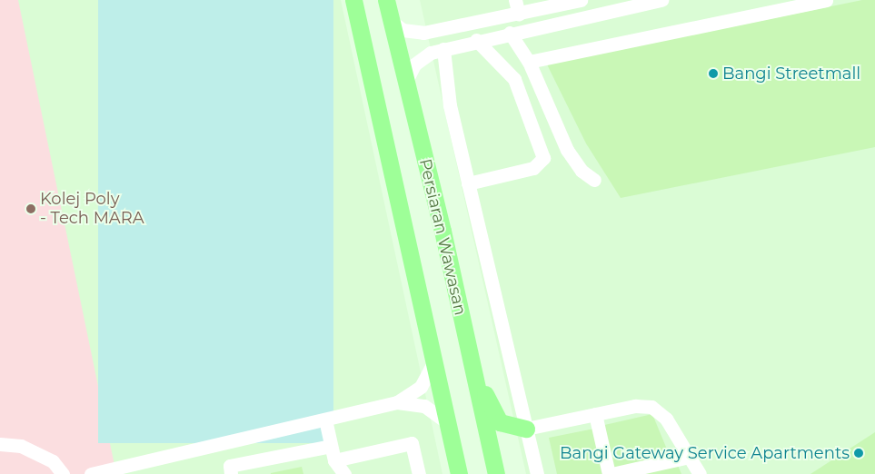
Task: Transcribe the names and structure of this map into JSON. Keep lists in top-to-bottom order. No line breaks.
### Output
{"streets":{"main road":["Persiaran Wawasan"]},"places":["Bangi Streetmall","Kolej Poly - Tech MARA","Bangi Gateway Service Apartments"]}
